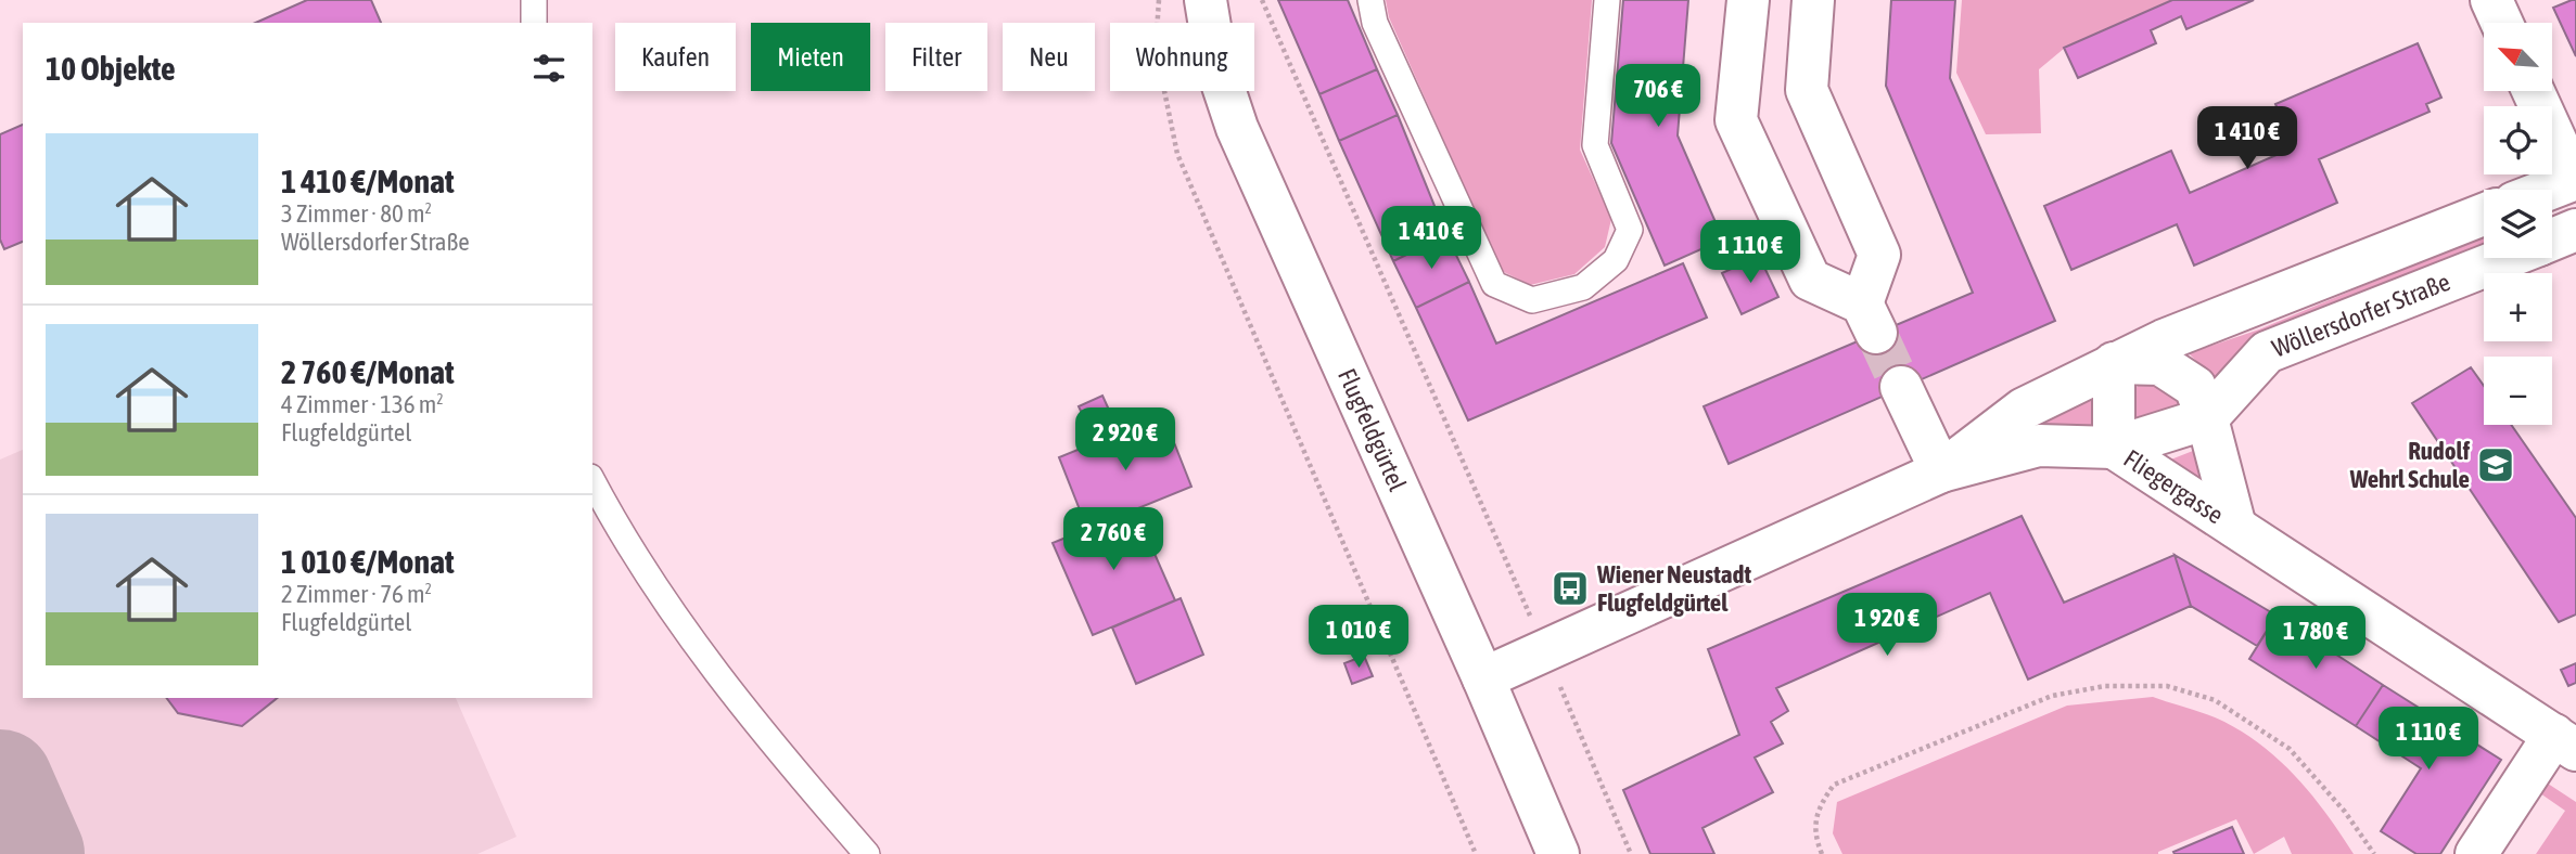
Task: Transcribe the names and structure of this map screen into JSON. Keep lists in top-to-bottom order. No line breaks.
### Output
{"streets":{"street":["Wöllersdorfer Straße","Flugfeldgürtel","Fliegergasse"]},"crossings":[["Wöllersdorfer Straße","Flugfeldgürtel"],["Wöllersdorfer Straße","Fliegergasse"]],"places":{"school or university":["Rudolf Wehrl Schule"],"bus stop":["Wiener Neustadt Flugfeldgürtel"]},"north":"top left","page":{"map_buttons":["+","−"],"chip":["Kaufen","Mieten","Filter","Neu","Wohnung"],"heading":"10 Objekte","price":["706 €","1 410 €","1 410 €","1 110 €","2 920 €","2 760 €","1 920 €","1 010 €","1 780 €","1 110 €"],"list":[{"name":"1 410 €/Monat","note":"3 Zimmer · 80 m² · Wöllersdorfer Straße"},{"name":"2 760 €/Monat","note":"4 Zimmer · 136 m² · Flugfeldgürtel"},{"name":"1 010 €/Monat","note":"2 Zimmer · 76 m² · Flugfeldgürtel"}]}}
